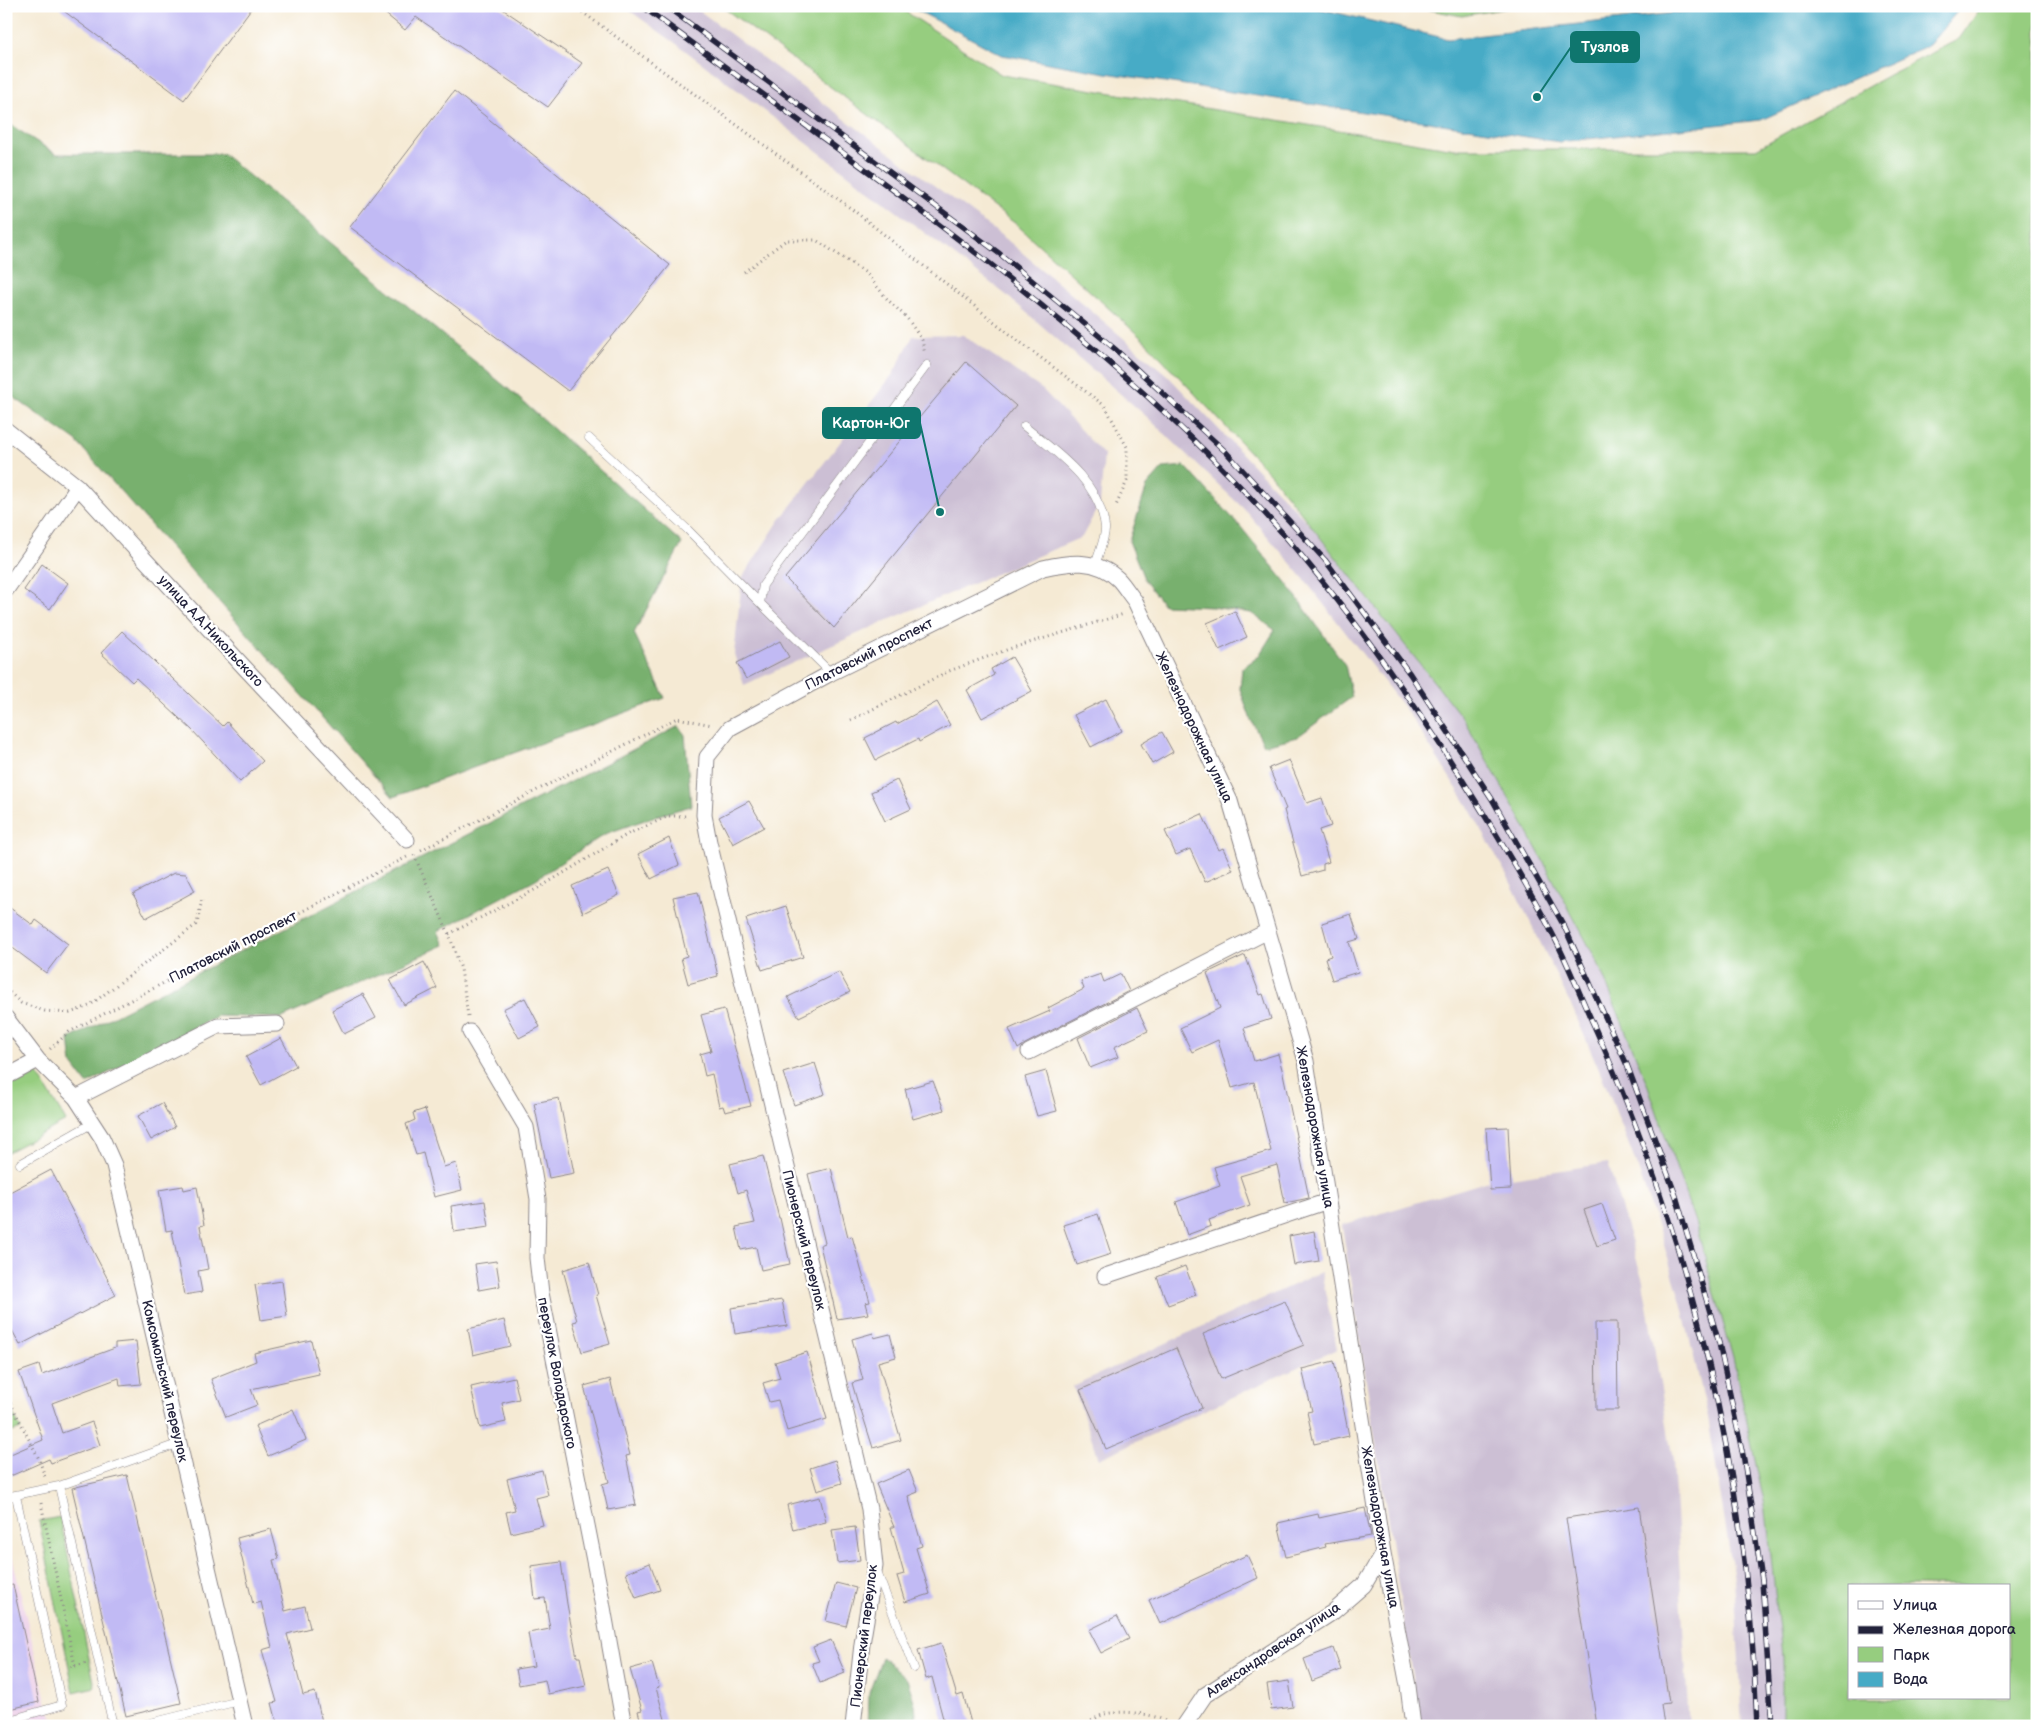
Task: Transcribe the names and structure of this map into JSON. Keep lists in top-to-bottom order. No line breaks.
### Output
{"streets":{"street":["улица А.А.Никольского","Платовский проспект","Железнодорожная улица","Пионерский переулок","переулок Володарского","Комсомольский переулок","Александровская улица"]},"crossings":[["Платовский проспект","Железнодорожная улица"],["Платовский проспект","Пионерский переулок"],["Платовский проспект","Комсомольский переулок"],["Железнодорожная улица","Александровская улица"]],"places":["Тузлов","Картон-Юг"],"legend":["Улица","Железная дорога","Парк","Вода"]}
